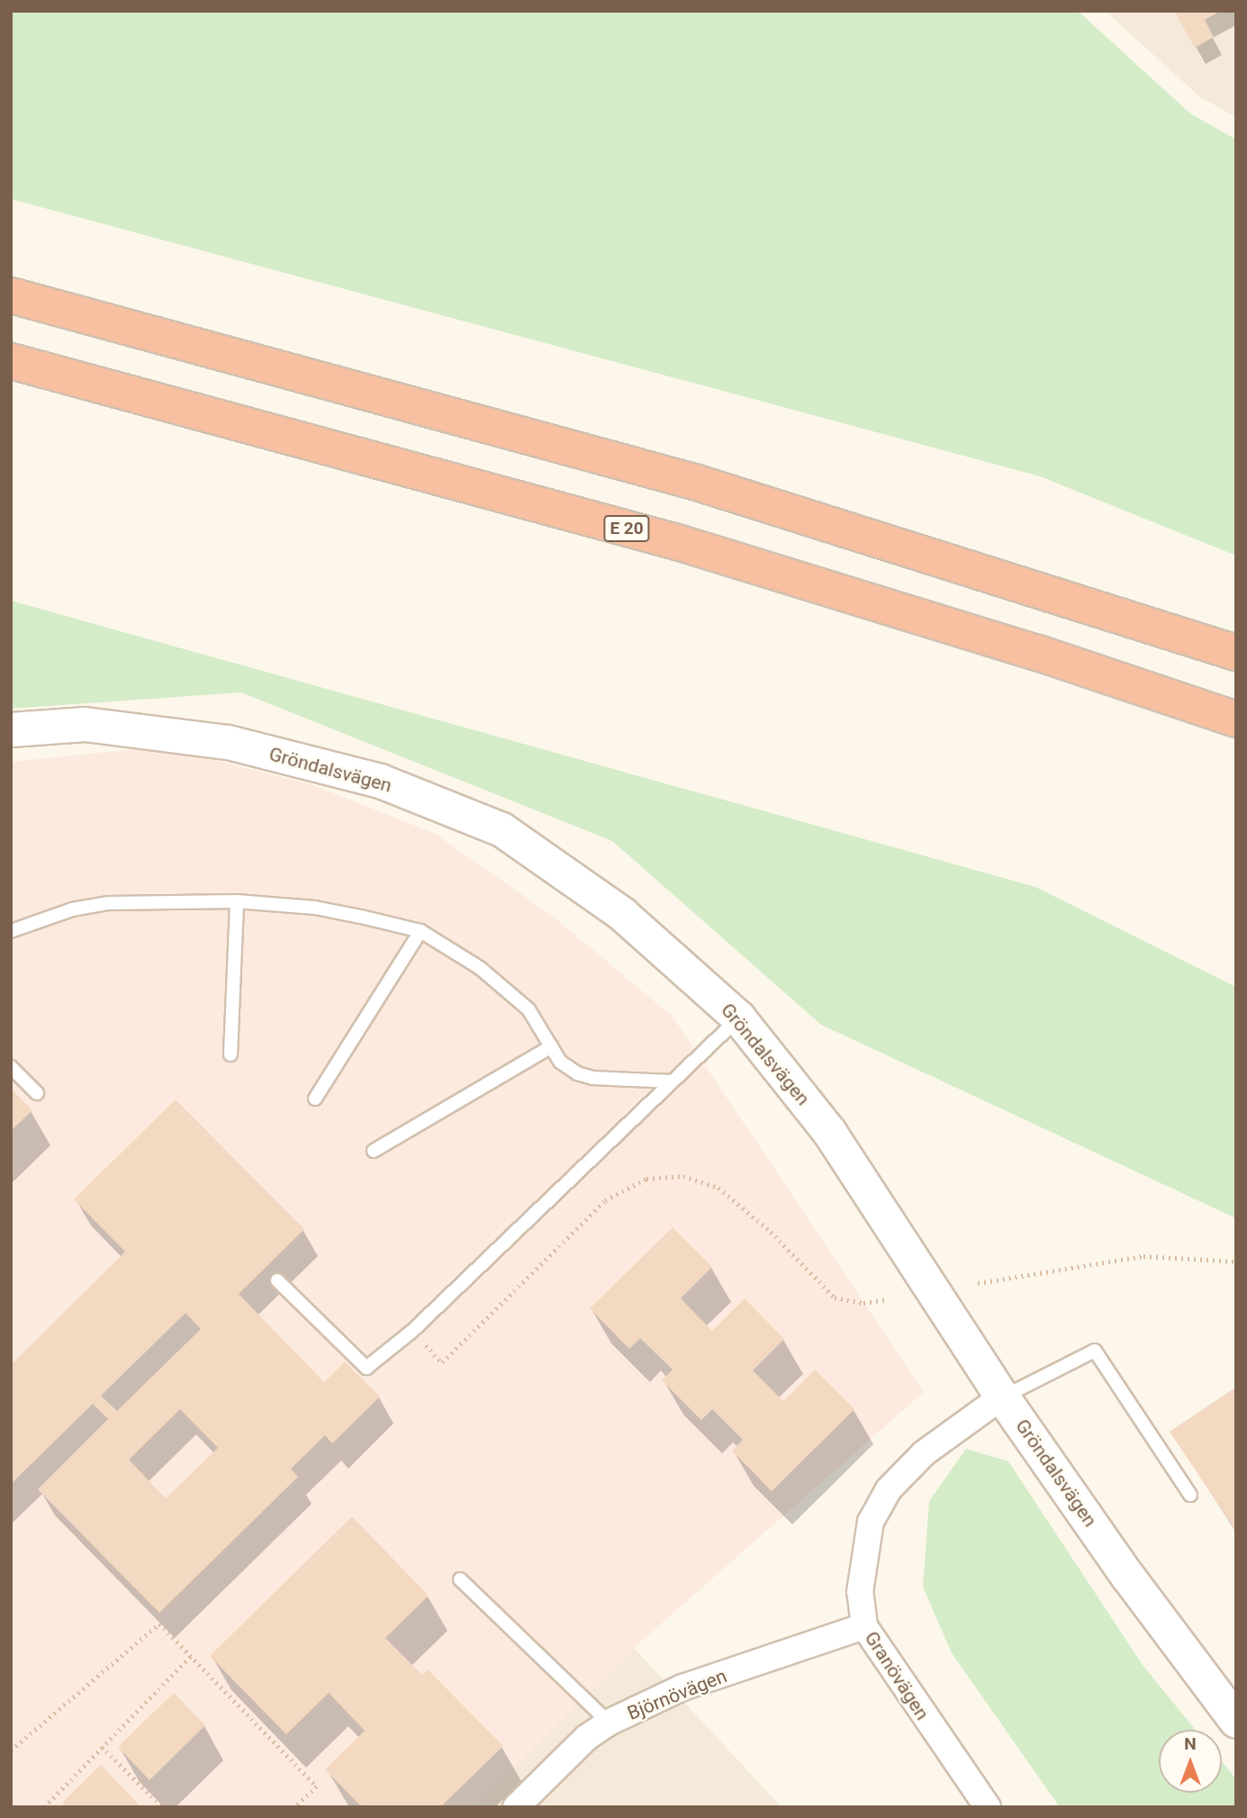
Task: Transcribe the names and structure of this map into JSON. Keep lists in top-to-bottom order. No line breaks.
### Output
{"streets":{"highway":["E 20"],"street":["Gröndalsvägen","Granövägen","Björnövägen"]},"crossings":[["Gröndalsvägen","Granövägen"],["Granövägen","Björnövägen"]],"north":"top"}
